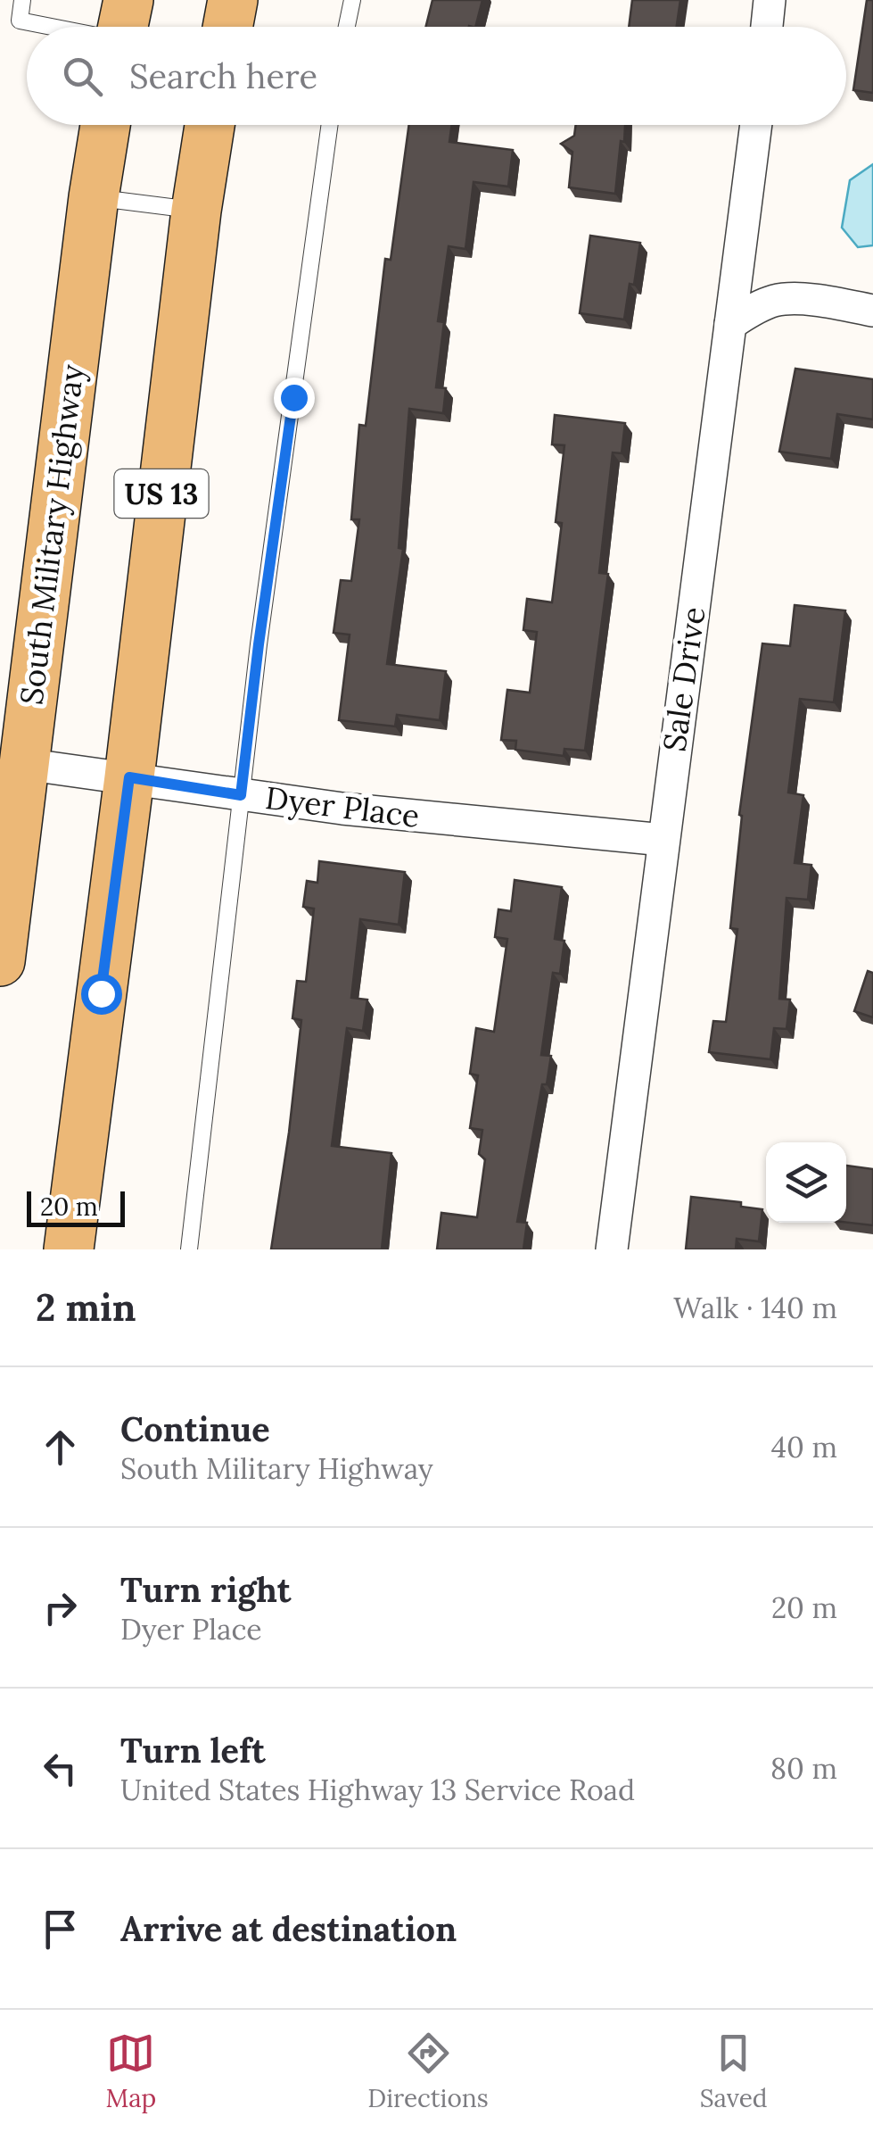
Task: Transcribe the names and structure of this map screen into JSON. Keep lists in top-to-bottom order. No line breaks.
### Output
{"streets":{"main road":["US 13","South Military Highway"],"street":["Sale Drive","Dyer Place"]},"crossings":[["US 13","Dyer Place"],["South Military Highway","Dyer Place"],["Sale Drive","Dyer Place"]],"scale_bar":"20 m","page":{"search":"Search here","scale":"20 m","heading":["2 min","Walk · 140 m"],"list":[["Continue","South Military Highway","40 m"],["Turn right","Dyer Place","20 m"],["Turn left","United States Highway 13 Service Road","80 m"],"Arrive at destination"],"nav":["Map","Directions","Saved"]}}
